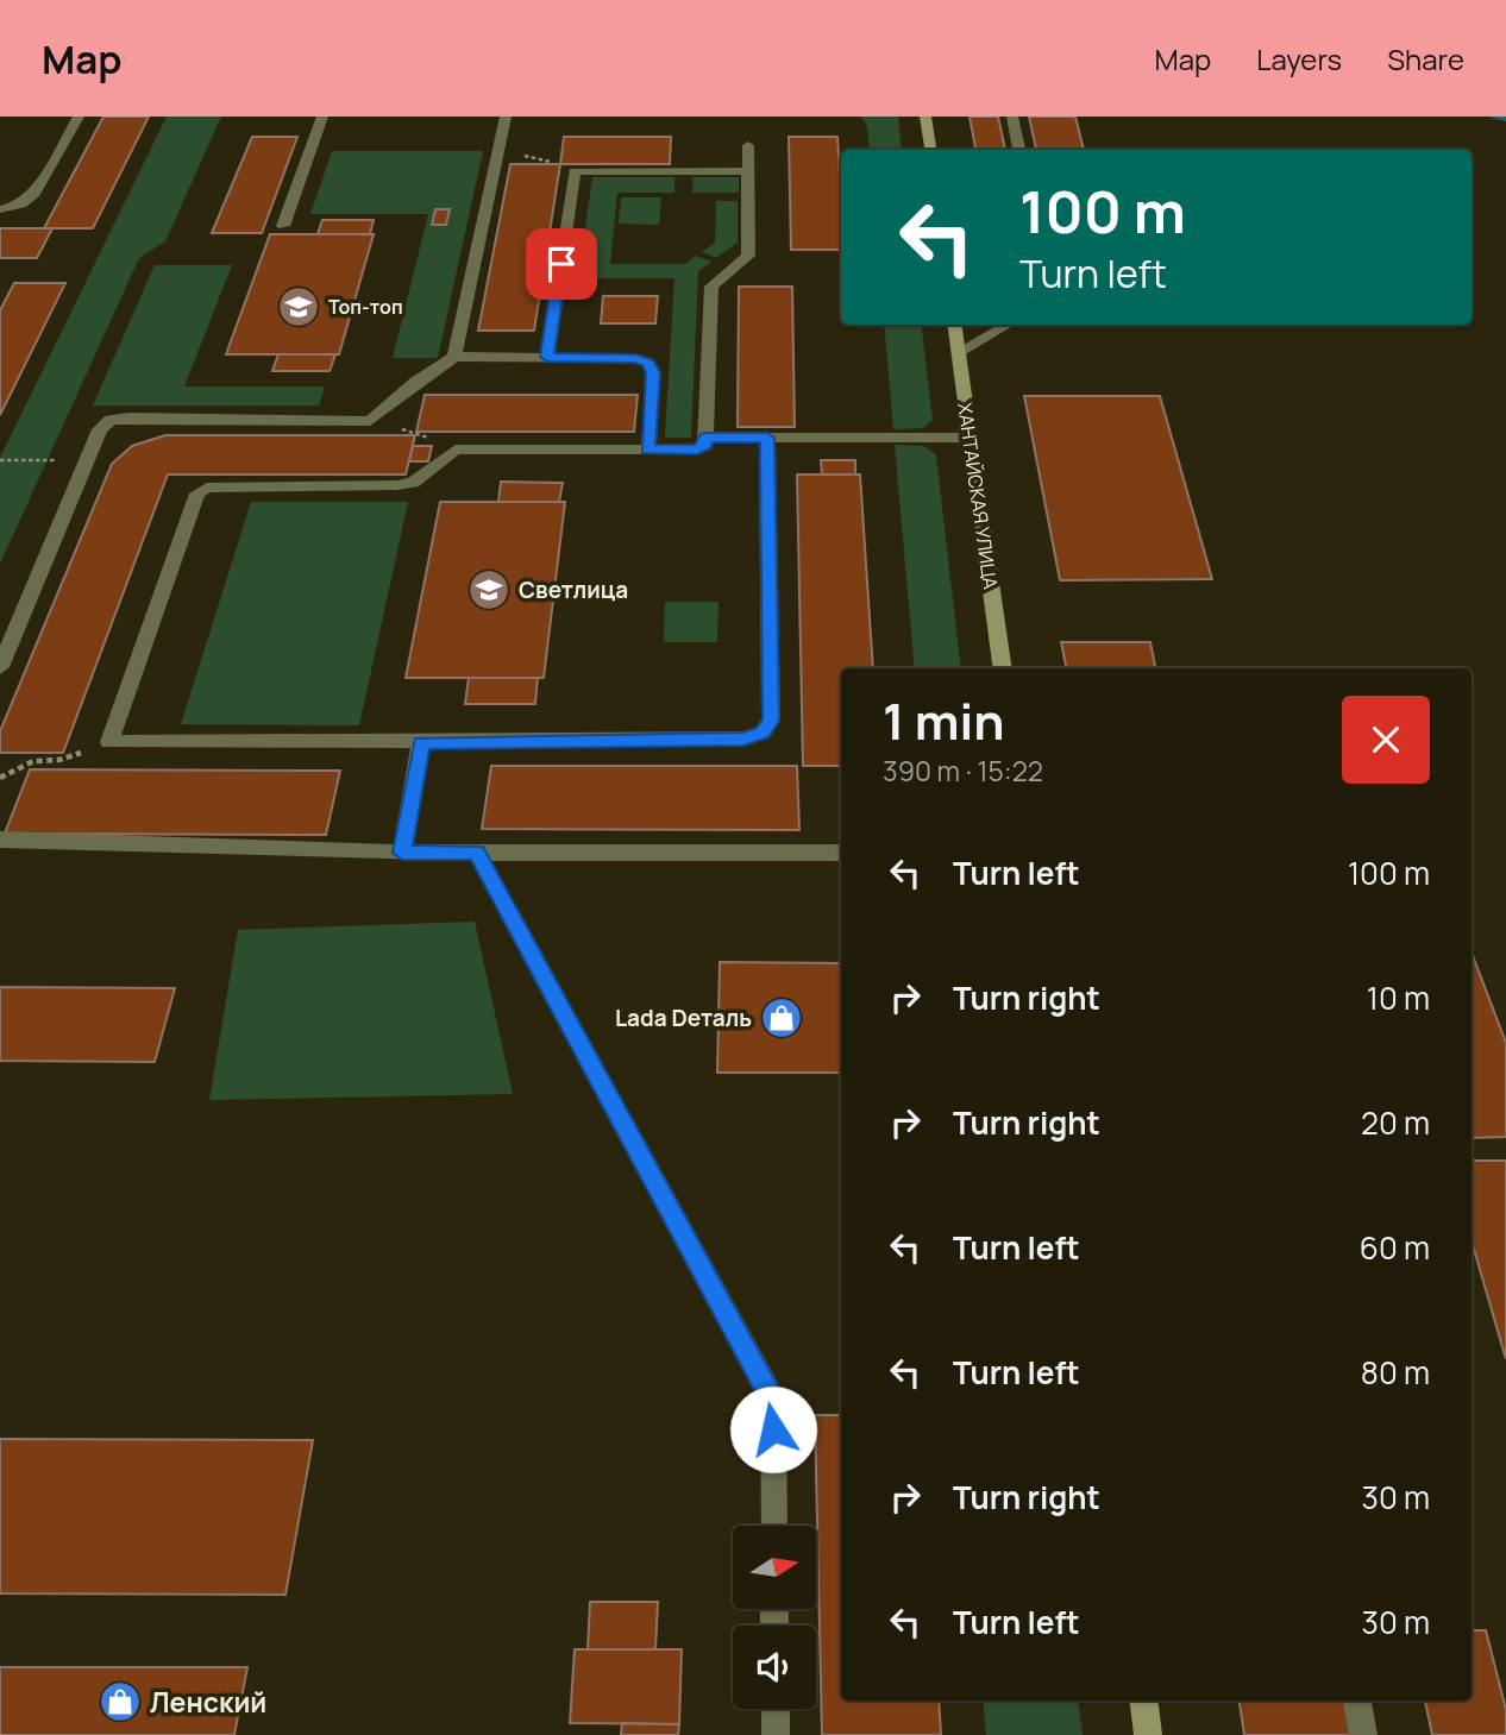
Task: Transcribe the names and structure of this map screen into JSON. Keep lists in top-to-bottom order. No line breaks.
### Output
{"streets":{"street":["ХАНТАЙСКАЯ УЛИЦА"]},"places":{"school or university":["Топ-топ","Светлица"],"shop":["Lada Dеталь","Ленский"]},"north":"right","page":{"header":"Map","nav":["Map","Layers","Share"],"turn":["100 m","Turn left"],"heading":["1 min","390 m · 15:22"],"list":[{"name":"Turn left","value":"100 m"},{"name":"Turn right","value":"10 m"},{"name":"Turn right","value":"20 m"},{"name":"Turn left","value":"60 m"},{"name":"Turn left","value":"80 m"},{"name":"Turn right","value":"30 m"},{"name":"Turn left","value":"30 m"}]}}
